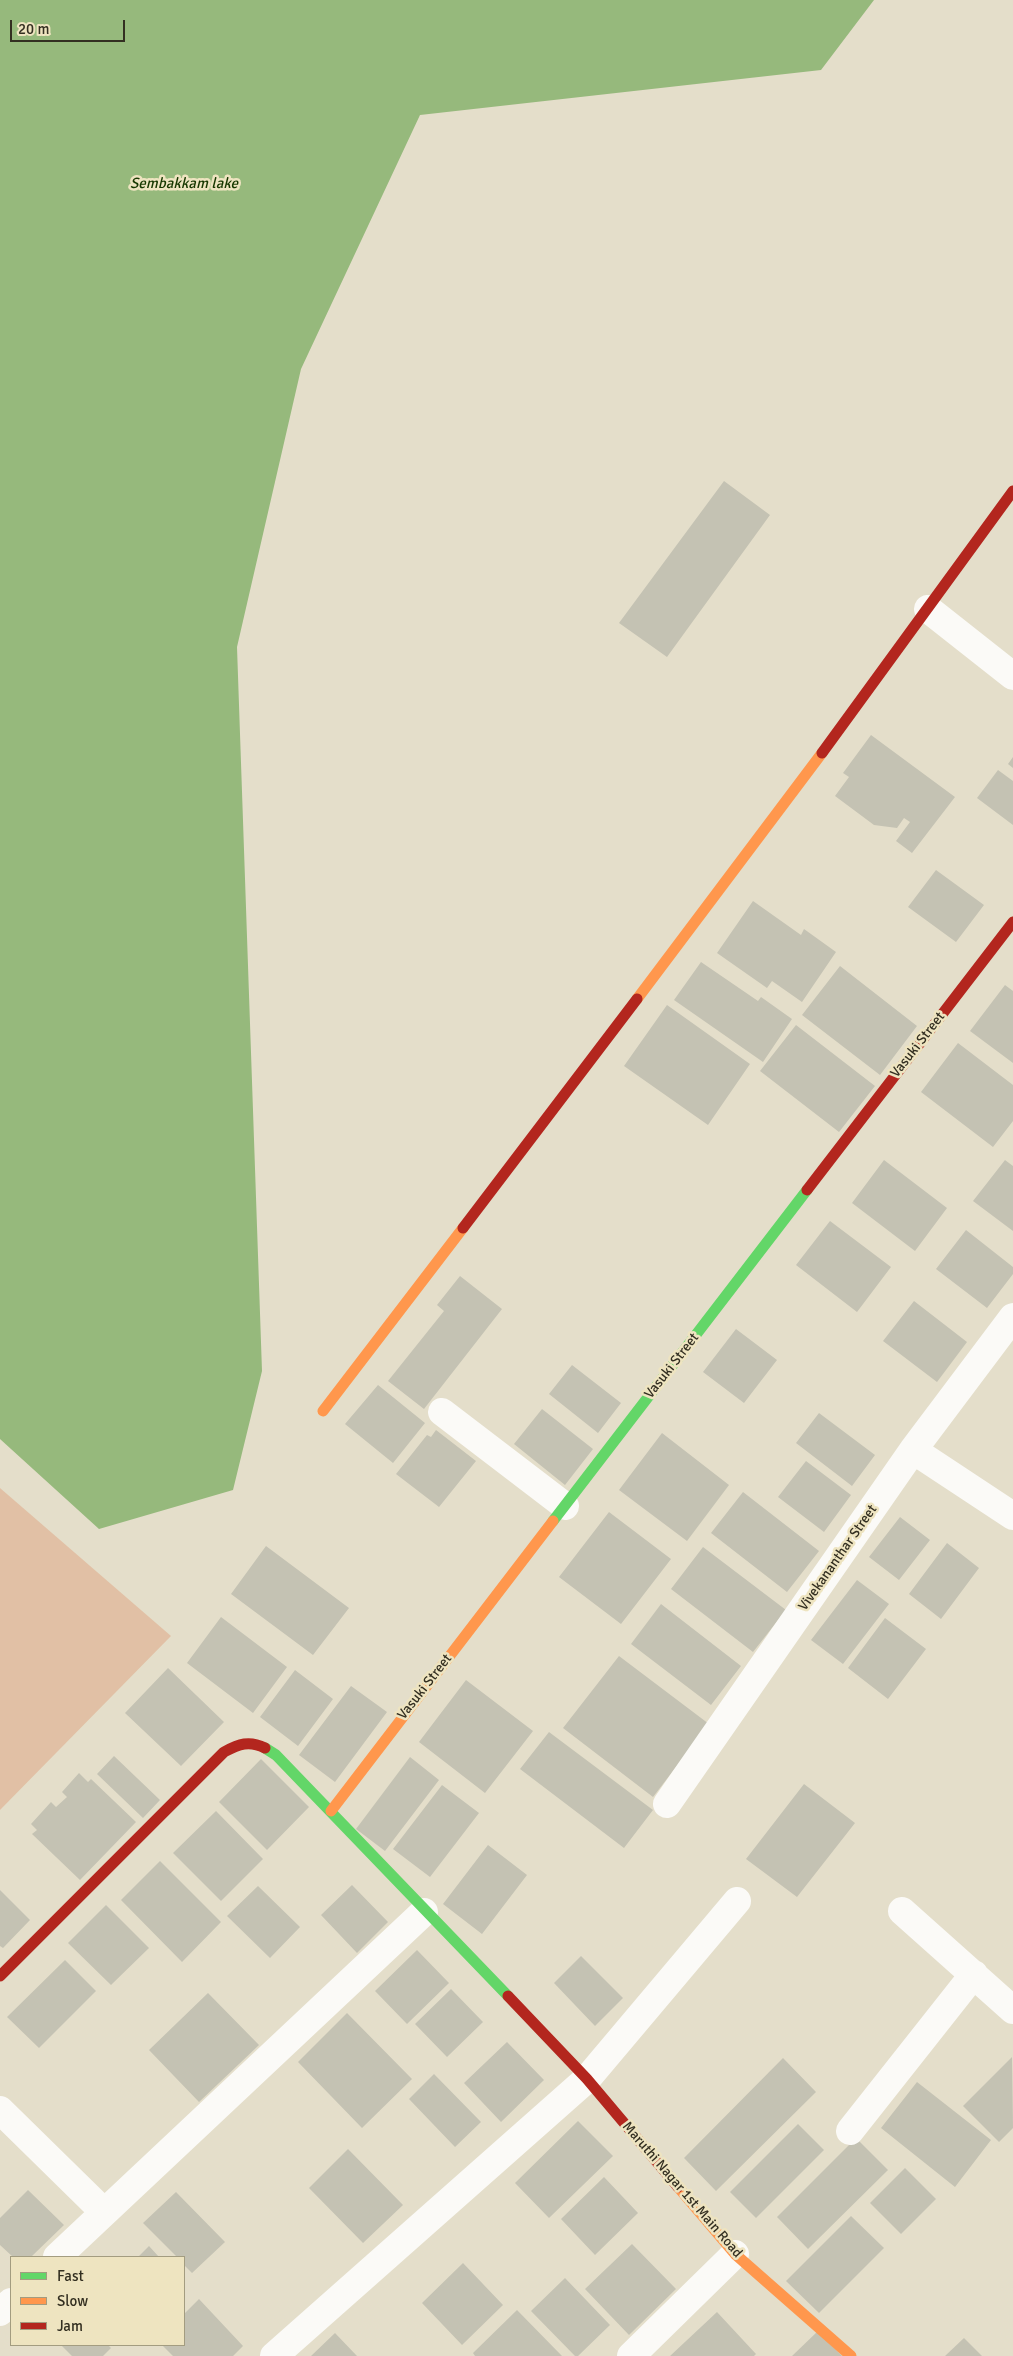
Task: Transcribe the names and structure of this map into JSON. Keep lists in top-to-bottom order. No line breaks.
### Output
{"streets":{"street":["Vasuki Street","Vivekananthar Street","Maruthi Nagar 1st Main Road"]},"crossings":[["Vasuki Street","Maruthi Nagar 1st Main Road"]],"water":["Sembakkam lake"],"legend":["Fast","Slow","Jam"],"scale_bar":"20 m"}
